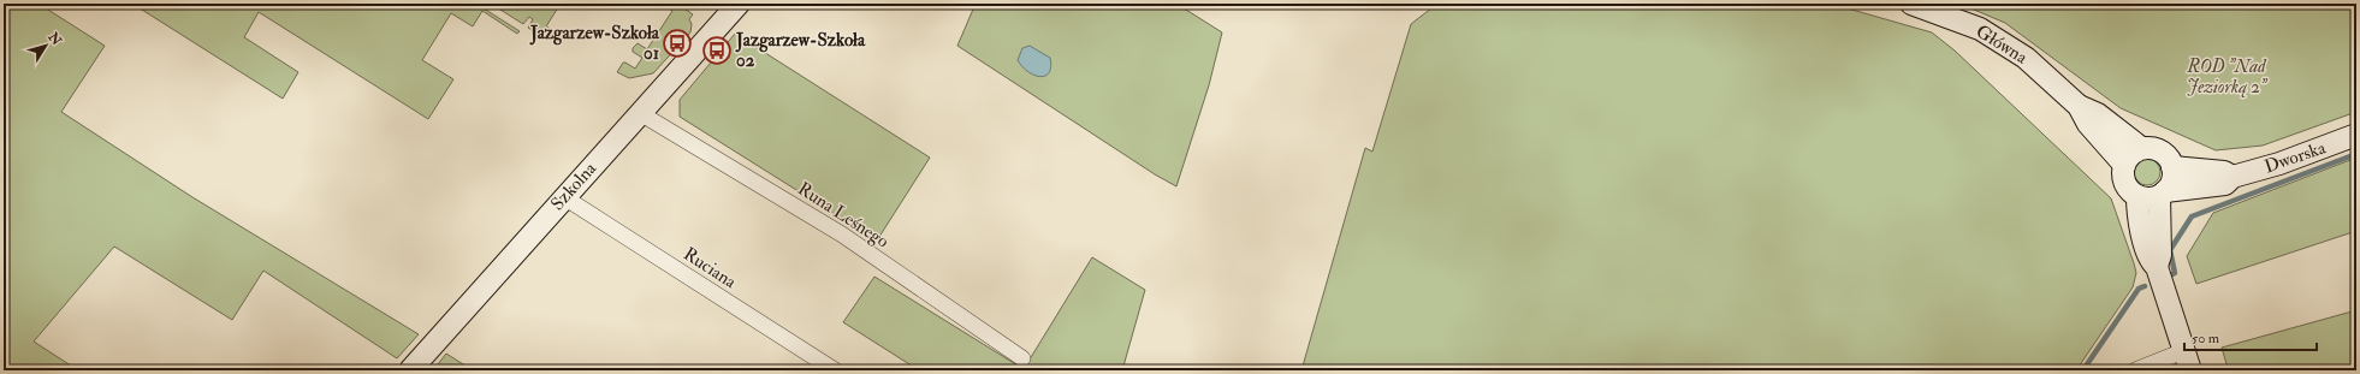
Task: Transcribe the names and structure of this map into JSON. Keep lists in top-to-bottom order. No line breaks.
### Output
{"streets":{"street":["Główna","Dworska","Szkolna","Runa Leśnego","Ruciana"]},"crossings":[["Główna","Dworska"],["Szkolna","Runa Leśnego"],["Szkolna","Ruciana"]],"parks":["ROD \"Nad Jeziorką 2\""],"places":{"bus stop":["Jazgarzew-Szkoła 01","Jazgarzew-Szkoła 02"]},"scale_bar":"50 m","north":"top right"}
